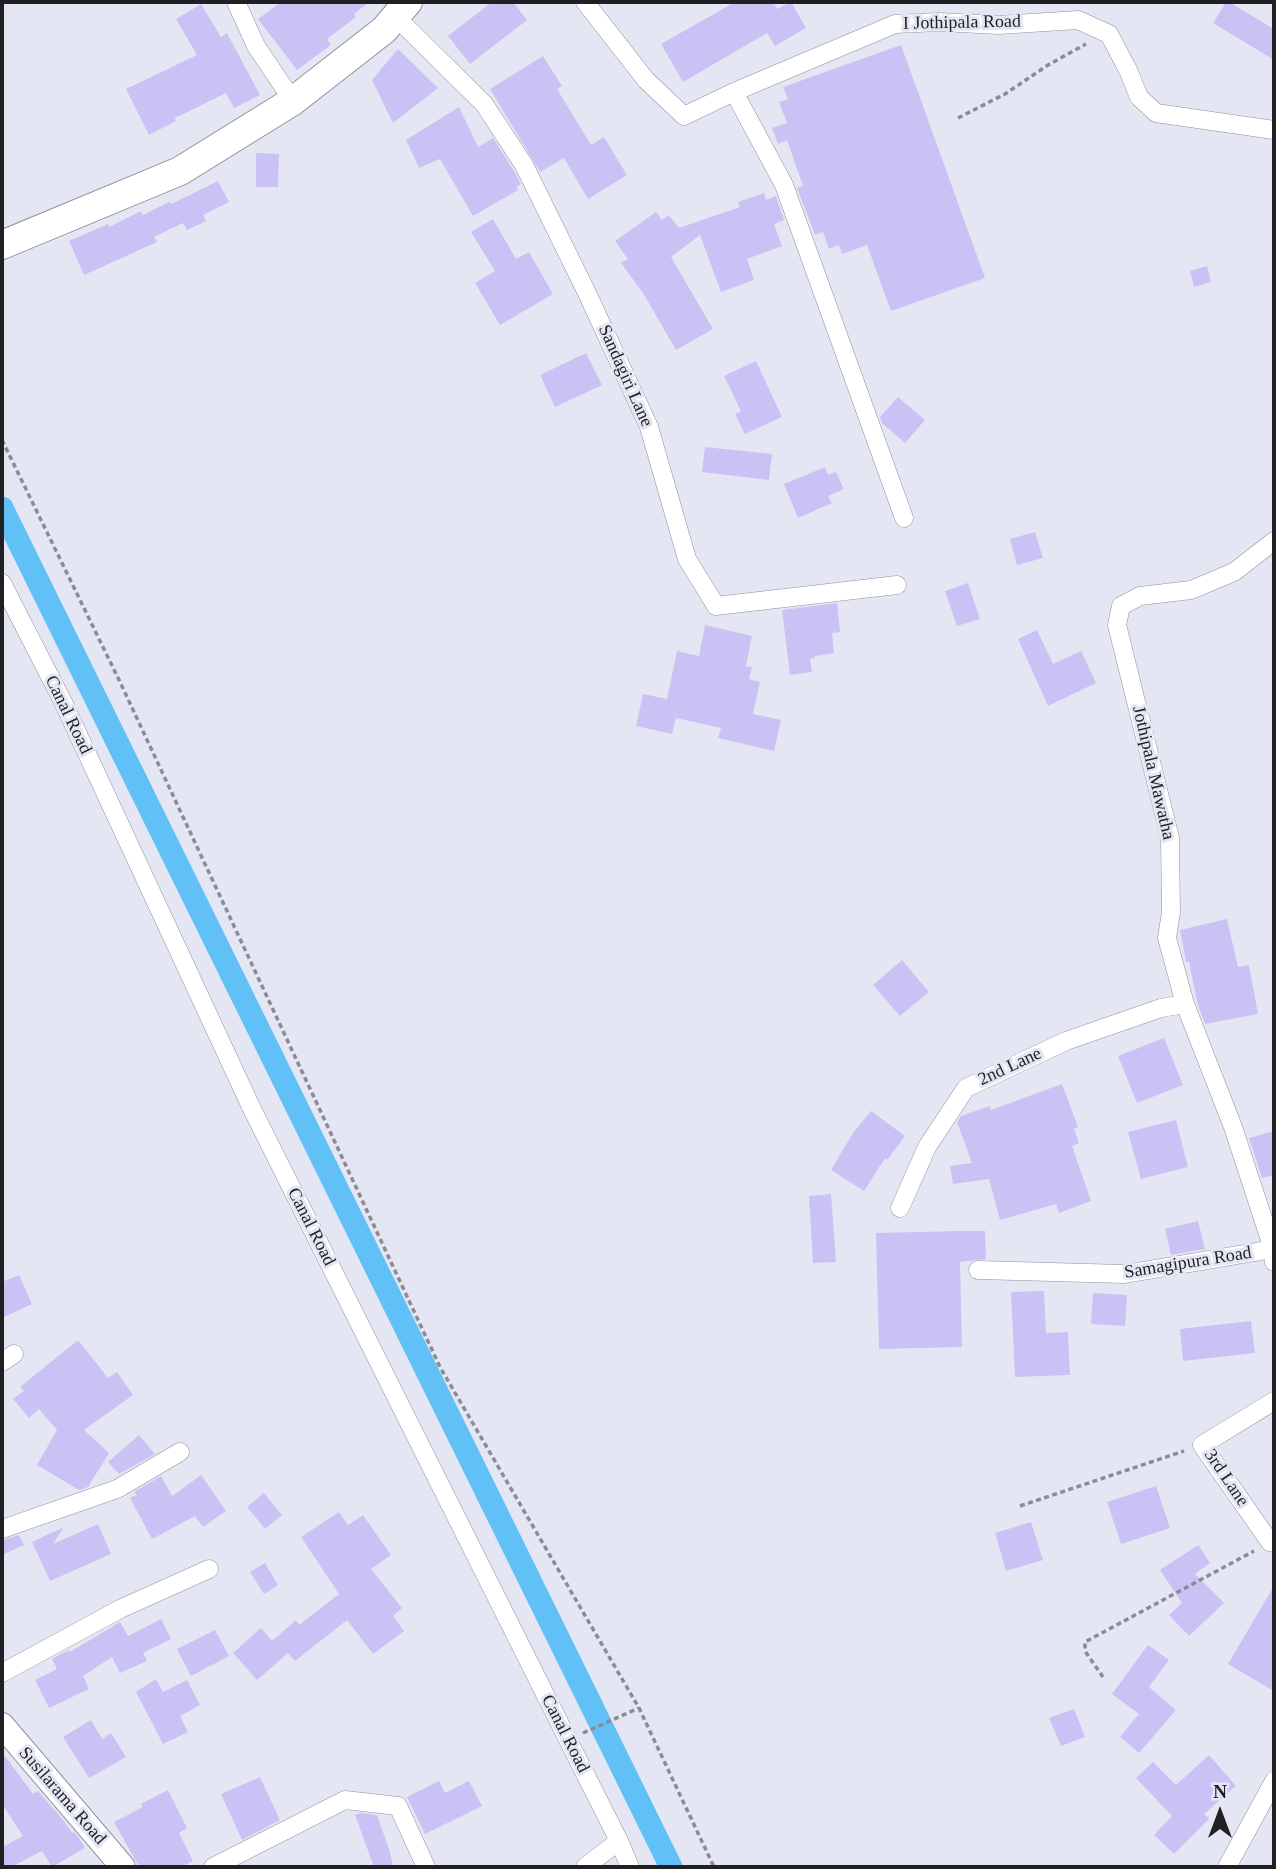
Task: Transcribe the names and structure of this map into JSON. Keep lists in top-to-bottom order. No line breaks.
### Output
{"streets":{"street":["I Jothipala Road","Sandagiri Lane","Canal Road","Jothipala Mawatha","2nd Lane","Samagipura Road","3rd Lane","Susilarama Road"]},"crossings":[["Jothipala Mawatha","2nd Lane"],["Jothipala Mawatha","Samagipura Road"]],"north":"top"}
